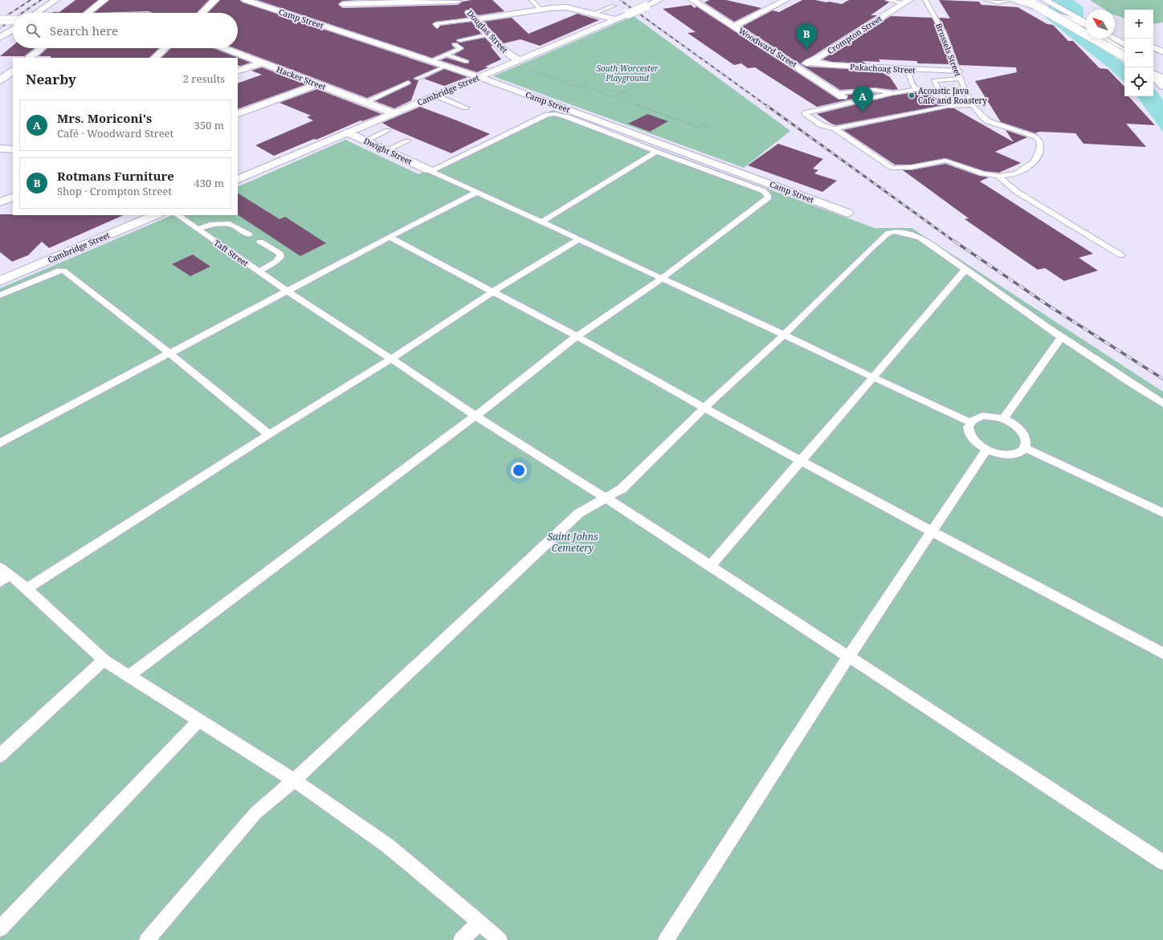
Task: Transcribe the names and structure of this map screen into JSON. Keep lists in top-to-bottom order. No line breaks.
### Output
{"streets":{"main road":["Camp Street","Douglas Street","Crompton Street","Woodward Street","Pakachoag Street","Hacker Street","Cambridge Street","Dwight Street"],"lane":["Brussels Street","Taft Street"]},"crossings":[["Camp Street","Cambridge Street"],["Douglas Street","Cambridge Street"],["Crompton Street","Woodward Street"],["Crompton Street","Pakachoag Street"],["Brussels Street","Pakachoag Street"],["Hacker Street","Cambridge Street"],["Cambridge Street","Dwight Street"]],"parks":["South Worcester Playground","Saint Johns Cemetery"],"places":["Acoustic Java Café and Roastery"],"north":"top left","page":{"map_buttons":["+","−"],"search":"Search here","pins":["B","A"],"heading":["Nearby","2 results"],"list":[{"mark":"A","name":"Mrs. Moriconi's","note":"Café · Woodward Street","value":"350 m"},{"mark":"B","name":"Rotmans Furniture","note":"Shop · Crompton Street","value":"430 m"}]}}
